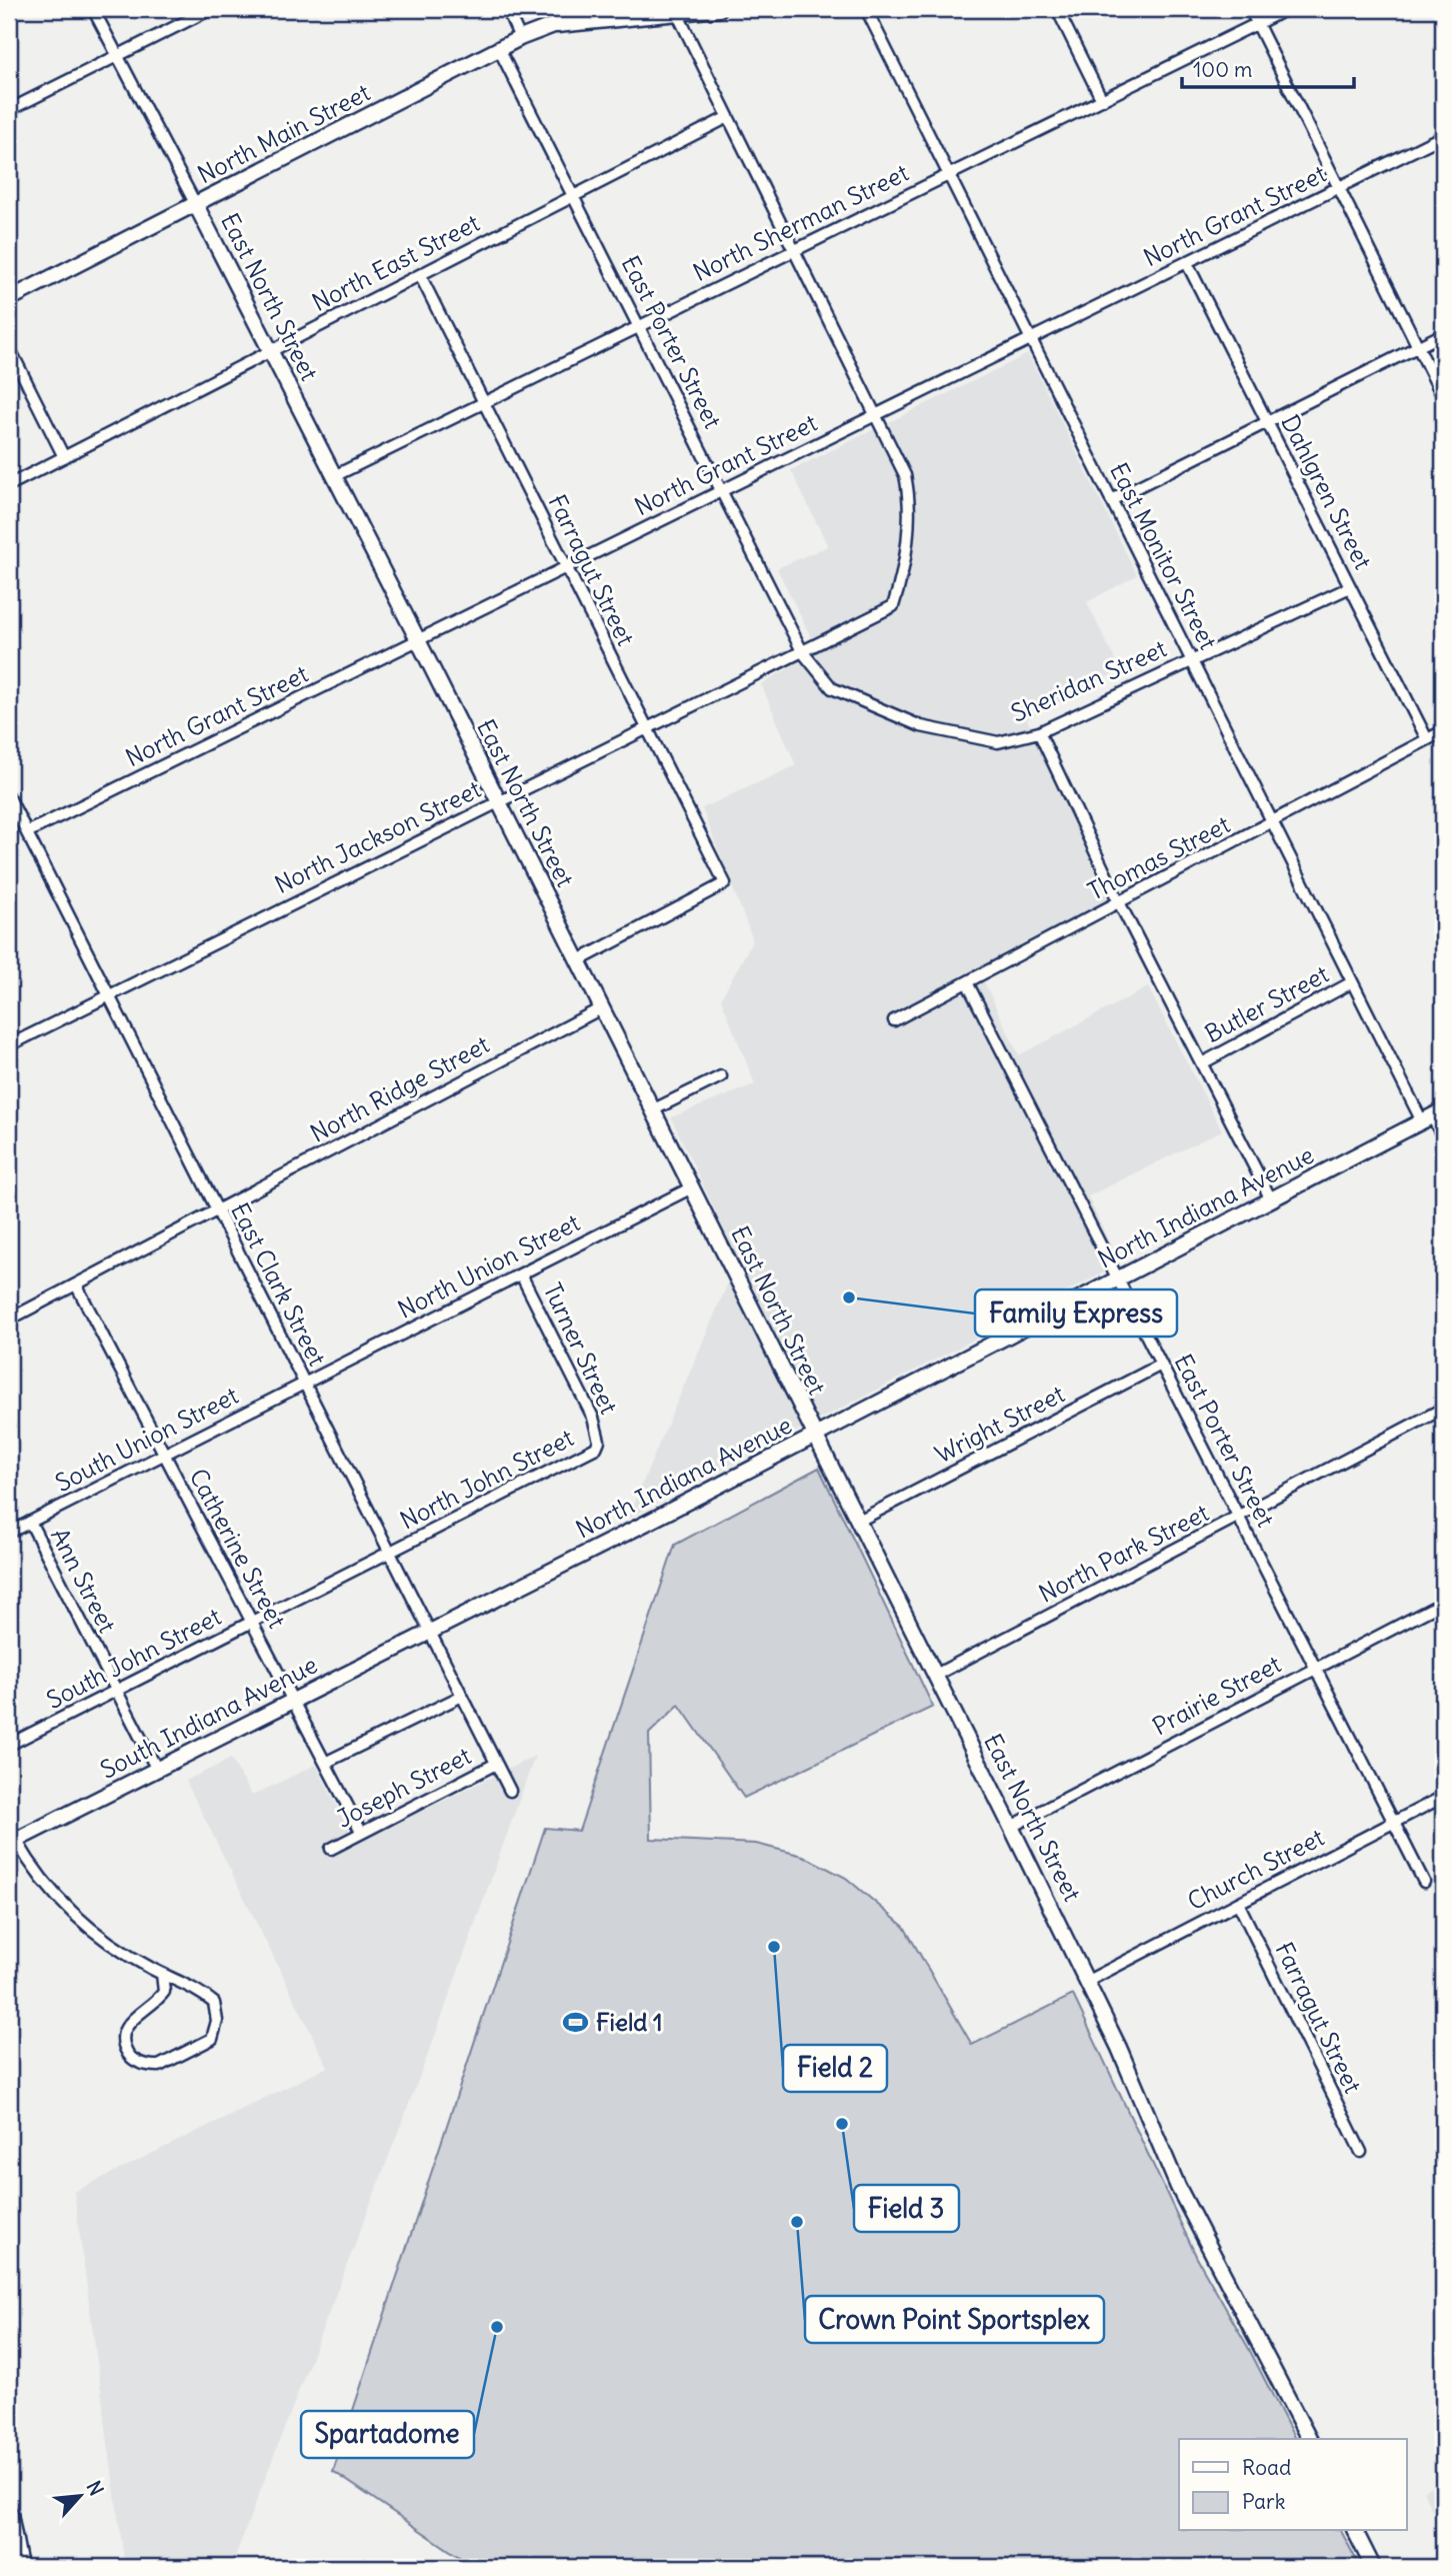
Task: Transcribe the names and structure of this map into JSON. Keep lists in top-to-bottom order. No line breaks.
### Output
{"streets":{"street":["North Main Street","North Grant Street","North Sherman Street","North East Street","East North Street","East Porter Street","Dahlgren Street","East Monitor Street","Farragut Street","Sheridan Street","North Jackson Street","Thomas Street","Butler Street","North Ridge Street","North Indiana Avenue","North Union Street","East Clark Street","Turner Street","Wright Street","South Union Street","North John Street","Catherine Street","North Park Street","Ann Street","South John Street","Prairie Street","South Indiana Avenue","Joseph Street","Church Street"]},"crossings":[["North Main Street","East North Street"],["North Main Street","East Porter Street"],["North Grant Street","East North Street"],["North Grant Street","East Porter Street"],["North Grant Street","Dahlgren Street"],["North Grant Street","East Monitor Street"],["North Grant Street","Farragut Street"],["North Grant Street","North Jackson Street"],["North Grant Street","East Clark Street"],["North Sherman Street","East North Street"],["North Sherman Street","East Porter Street"],["North Sherman Street","East Monitor Street"],["North Sherman Street","Farragut Street"],["North East Street","East North Street"],["North East Street","East Porter Street"],["North East Street","Farragut Street"],["East North Street","Farragut Street"],["East North Street","North Jackson Street"],["East North Street","North Ridge Street"],["East North Street","North Indiana Avenue"],["East North Street","North Union Street"],["East North Street","Wright Street"],["East North Street","North Park Street"],["East North Street","Prairie Street"],["East North Street","Church Street"],["East Porter Street","Sheridan Street"],["East Porter Street","North Jackson Street"],["East Porter Street","Thomas Street"],["East Porter Street","North Indiana Avenue"],["East Porter Street","Wright Street"],["East Porter Street","North Park Street"],["East Porter Street","Prairie Street"],["East Porter Street","Church Street"],["Dahlgren Street","Sheridan Street"],["Dahlgren Street","Thomas Street"],["East Monitor Street","Sheridan Street"],["East Monitor Street","Thomas Street"],["East Monitor Street","Butler Street"],["East Monitor Street","North Indiana Avenue"],["Farragut Street","North Jackson Street"],["Farragut Street","Church Street"],["North Jackson Street","East Clark Street"],["North Ridge Street","East Clark Street"],["North Ridge Street","Catherine Street"],["North Indiana Avenue","East Clark Street"],["North Indiana Avenue","South Indiana Avenue"],["North Union Street","East Clark Street"],["North Union Street","Turner Street"],["North Union Street","South Union Street"],["East Clark Street","South Union Street"],["East Clark Street","North John Street"],["East Clark Street","South John Street"],["East Clark Street","South Indiana Avenue"],["East Clark Street","Joseph Street"],["Turner Street","North John Street"],["South Union Street","Catherine Street"],["South Union Street","Ann Street"],["North John Street","South John Street"],["Catherine Street","South John Street"],["Catherine Street","South Indiana Avenue"],["Catherine Street","Joseph Street"],["Ann Street","South John Street"],["Ann Street","South Indiana Avenue"]],"places":{"other":["Family Express","Field 2","Field 3","Crown Point Sportsplex","Spartadome"],"sports":["Field 1"]},"legend":["Road","Park"],"scale_bar":"100 m","north":"top right"}
